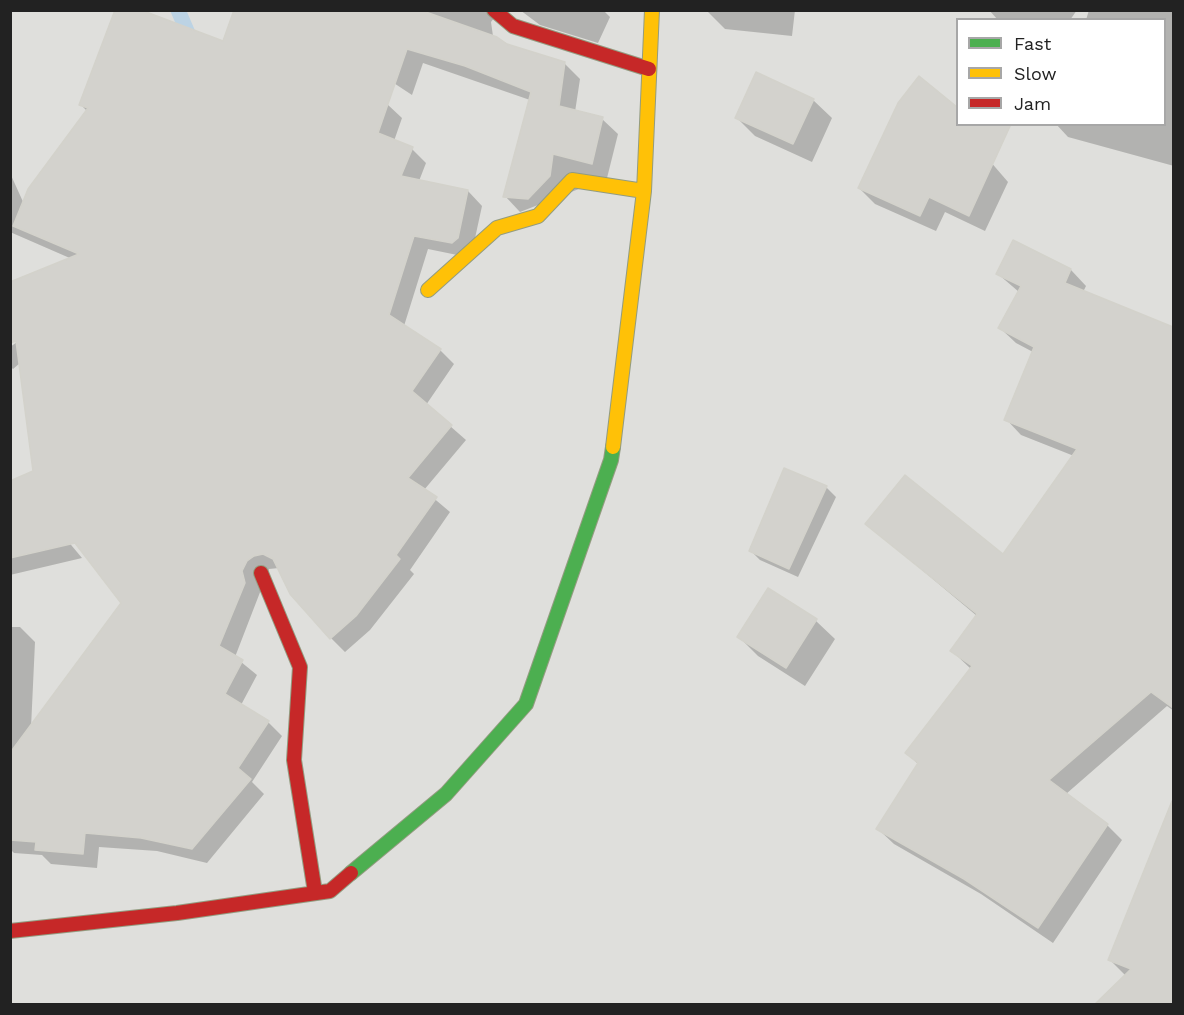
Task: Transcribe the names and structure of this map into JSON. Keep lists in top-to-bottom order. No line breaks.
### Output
{"legend":["Fast","Slow","Jam"]}
